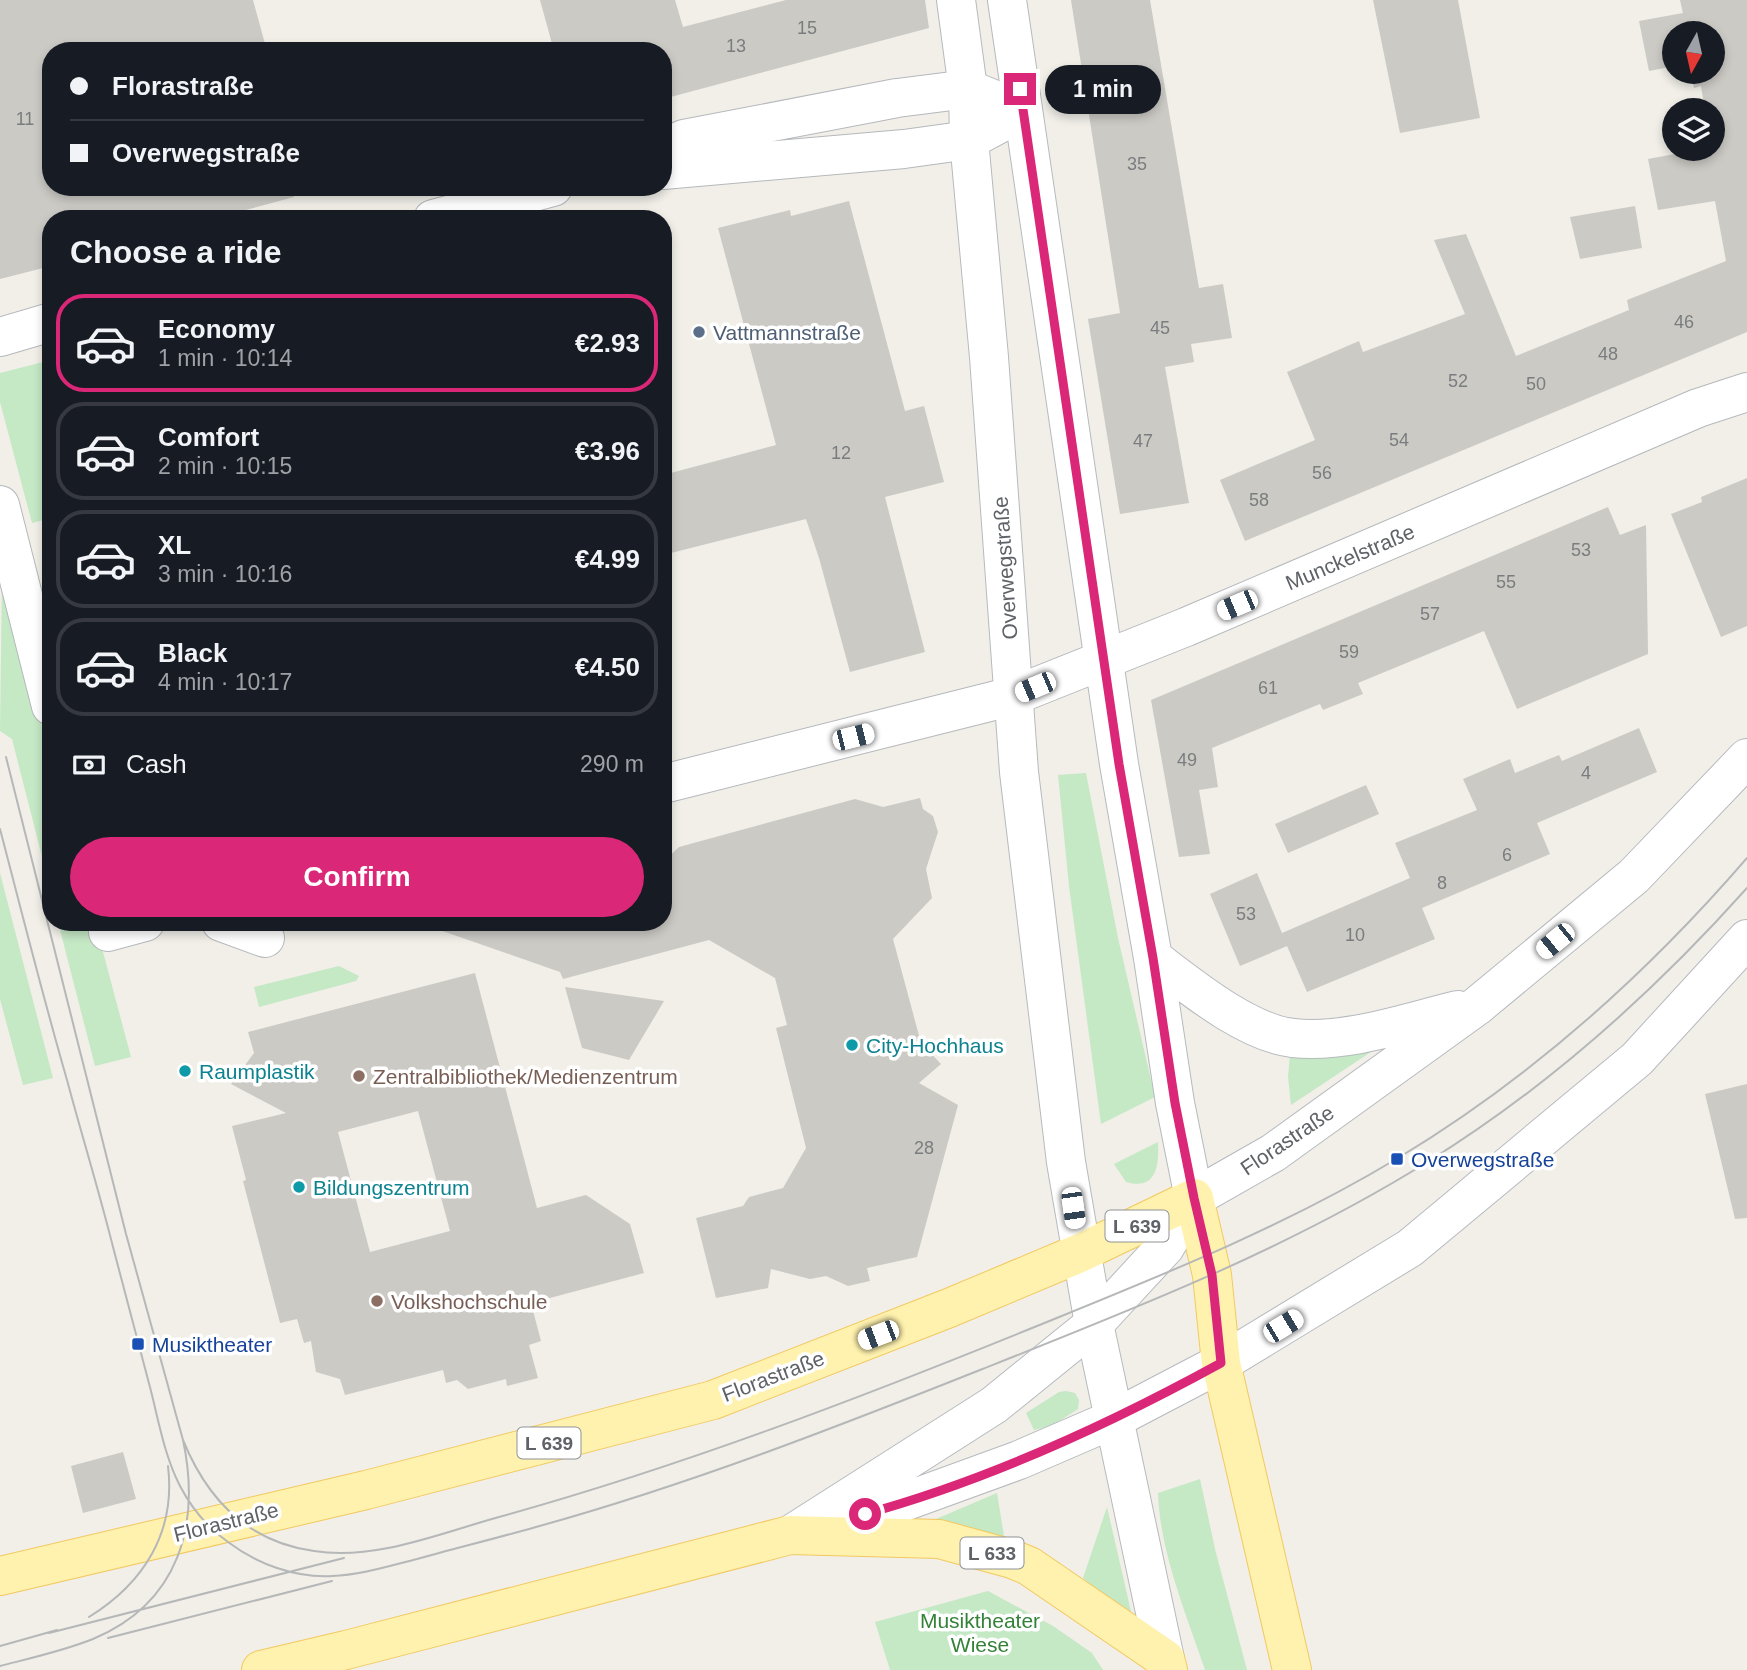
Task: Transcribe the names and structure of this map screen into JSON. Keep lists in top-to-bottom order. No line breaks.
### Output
{"streets":{"main road":["Munckelstraße","Overwegstraße","Florastraße","L 639","L 633"]},"crossings":[["Munckelstraße","Overwegstraße"],["Overwegstraße","Florastraße"],["Overwegstraße","L 633"]],"parks":["Musiktheater Wiese"],"places":{"other":["Vattmannstraße","City-Hochhaus","Raumplastik","Zentralbibliothek/Medienzentrum","Bildungszentrum","Volkshochschule"],"transit":["Overwegstraße","Musiktheater"]},"house_numbers":["15","13","11","35","46","45","48","52","50","54","47","12","56","58","53","55","57","59","61","49","4","6","8","53","10","28"],"north":"bottom","page":{"banner":["Florastraße","Overwegstraße"],"bubble":"1 min","heading":"Choose a ride","list":[{"name":"Economy","note":"1 min · 10:14","value":"€2.93"},{"name":"Comfort","note":"2 min · 10:15","value":"€3.96"},{"name":"XL","note":"3 min · 10:16","value":"€4.99"},{"name":"Black","note":"4 min · 10:17","value":"€4.50"}],"pay":["Cash","290 m"],"buttons":"Confirm"}}
